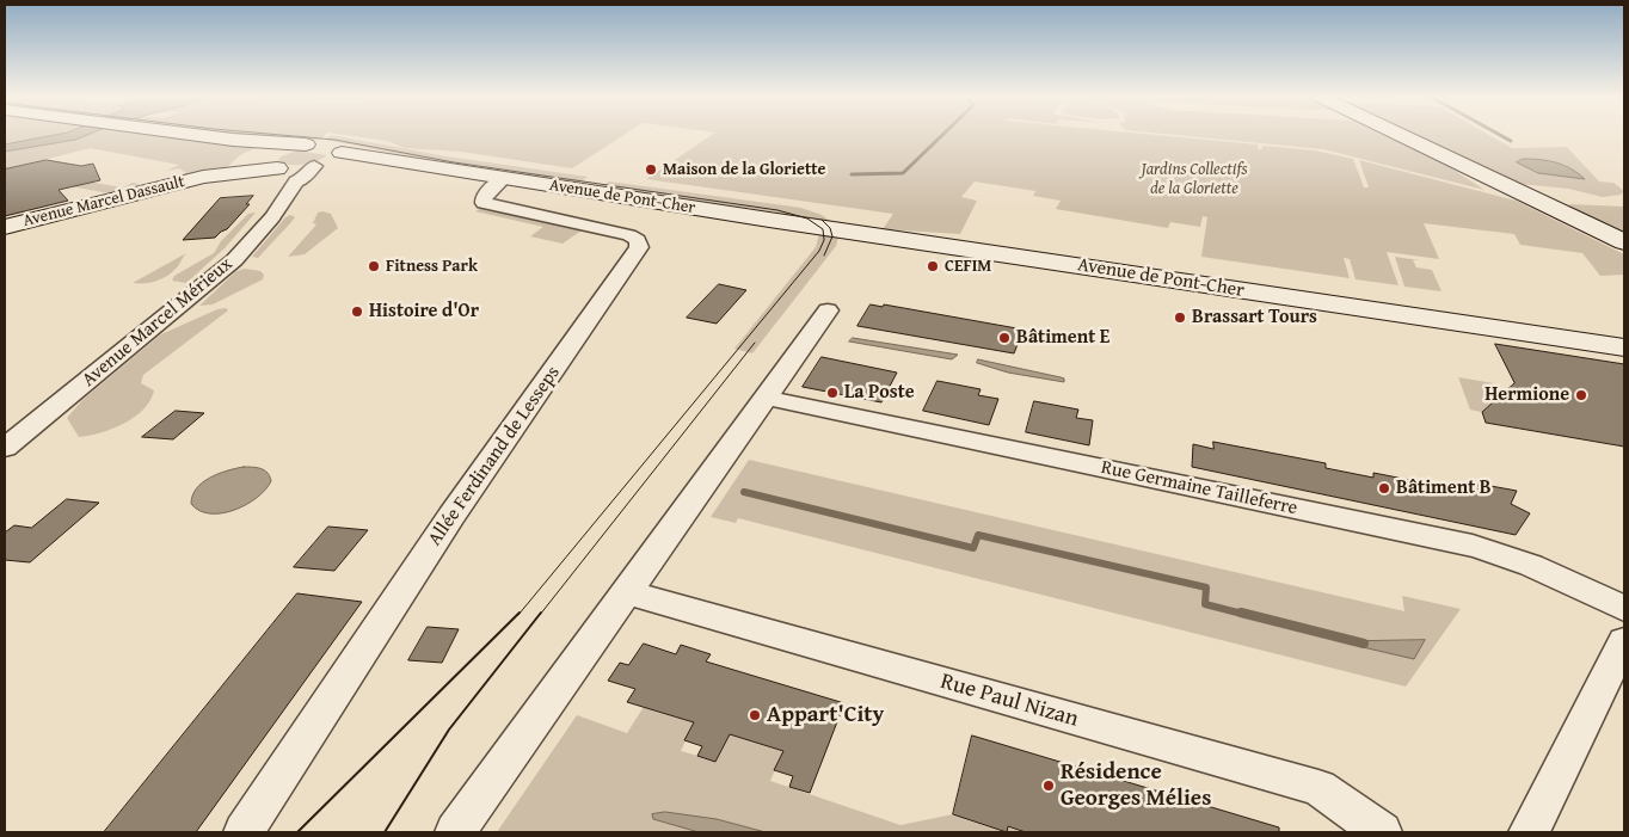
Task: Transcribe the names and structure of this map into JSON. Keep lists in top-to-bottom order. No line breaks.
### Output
{"streets":{"main road":["Avenue de Pont-Cher","Avenue Marcel Dassault"],"street":["Avenue Marcel Mérieux","Allée Ferdinand de Lesseps","Rue Germaine Tailleferre","Rue Paul Nizan"]},"crossings":[["Avenue de Pont-Cher","Avenue Marcel Dassault"],["Avenue de Pont-Cher","Avenue Marcel Mérieux"],["Avenue de Pont-Cher","Allée Ferdinand de Lesseps"],["Avenue Marcel Dassault","Avenue Marcel Mérieux"]],"parks":["Jardins Collectifs de la Gloriette"],"places":["Maison de la Gloriette","Fitness Park","CEFIM","Histoire d'Or","Brassart Tours","Bâtiment E","La Poste","Hermione","Bâtiment B","Appart'City","Résidence Georges Mélies"]}
